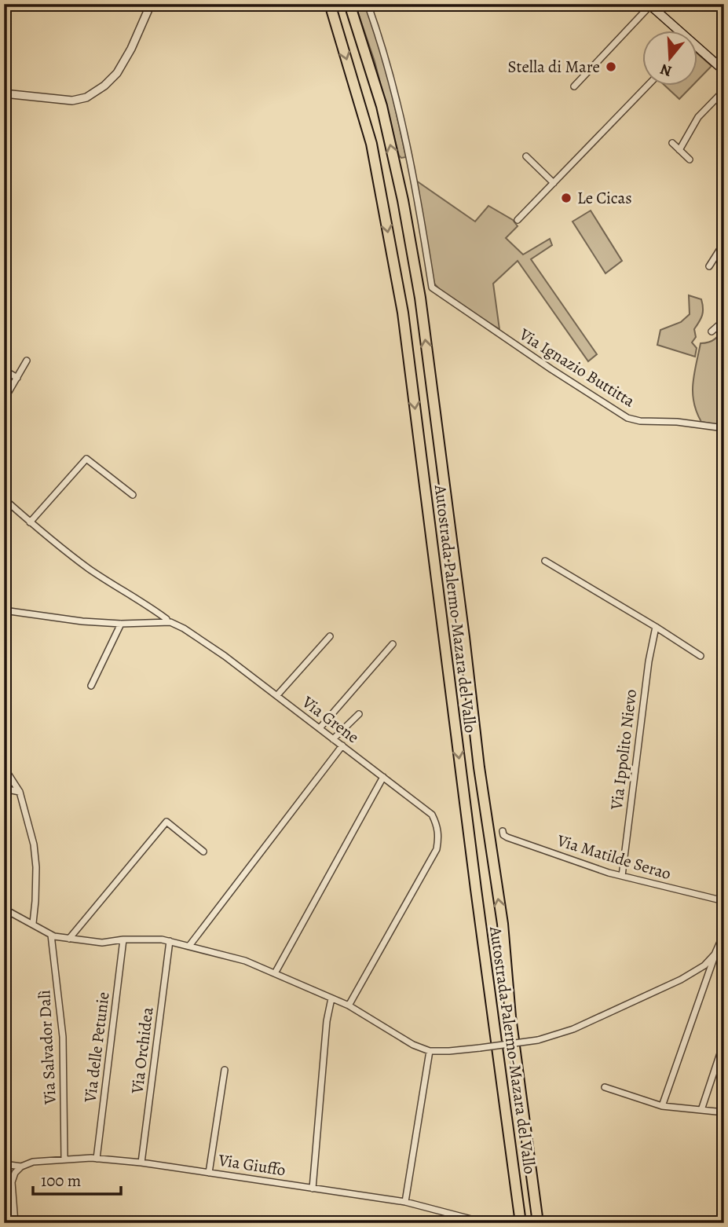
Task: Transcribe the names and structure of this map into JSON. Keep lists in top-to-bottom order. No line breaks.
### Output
{"streets":{"highway":["Autostrada Palermo-Mazara del Vallo"],"street":["Via Ignazio Buttitta","Via Grene","Via Ippolito Nievo","Via Matilde Serao","Via Salvador Dalì","Via delle Petunie","Via Orchidea","Via Giuffo"]},"crossings":[["Via Ippolito Nievo","Via Matilde Serao"],["Via Salvador Dalì","Via Giuffo"],["Via delle Petunie","Via Giuffo"],["Via Orchidea","Via Giuffo"]],"places":["Stella di Mare","Le Cicas"],"scale_bar":"100 m","north":"bottom"}
